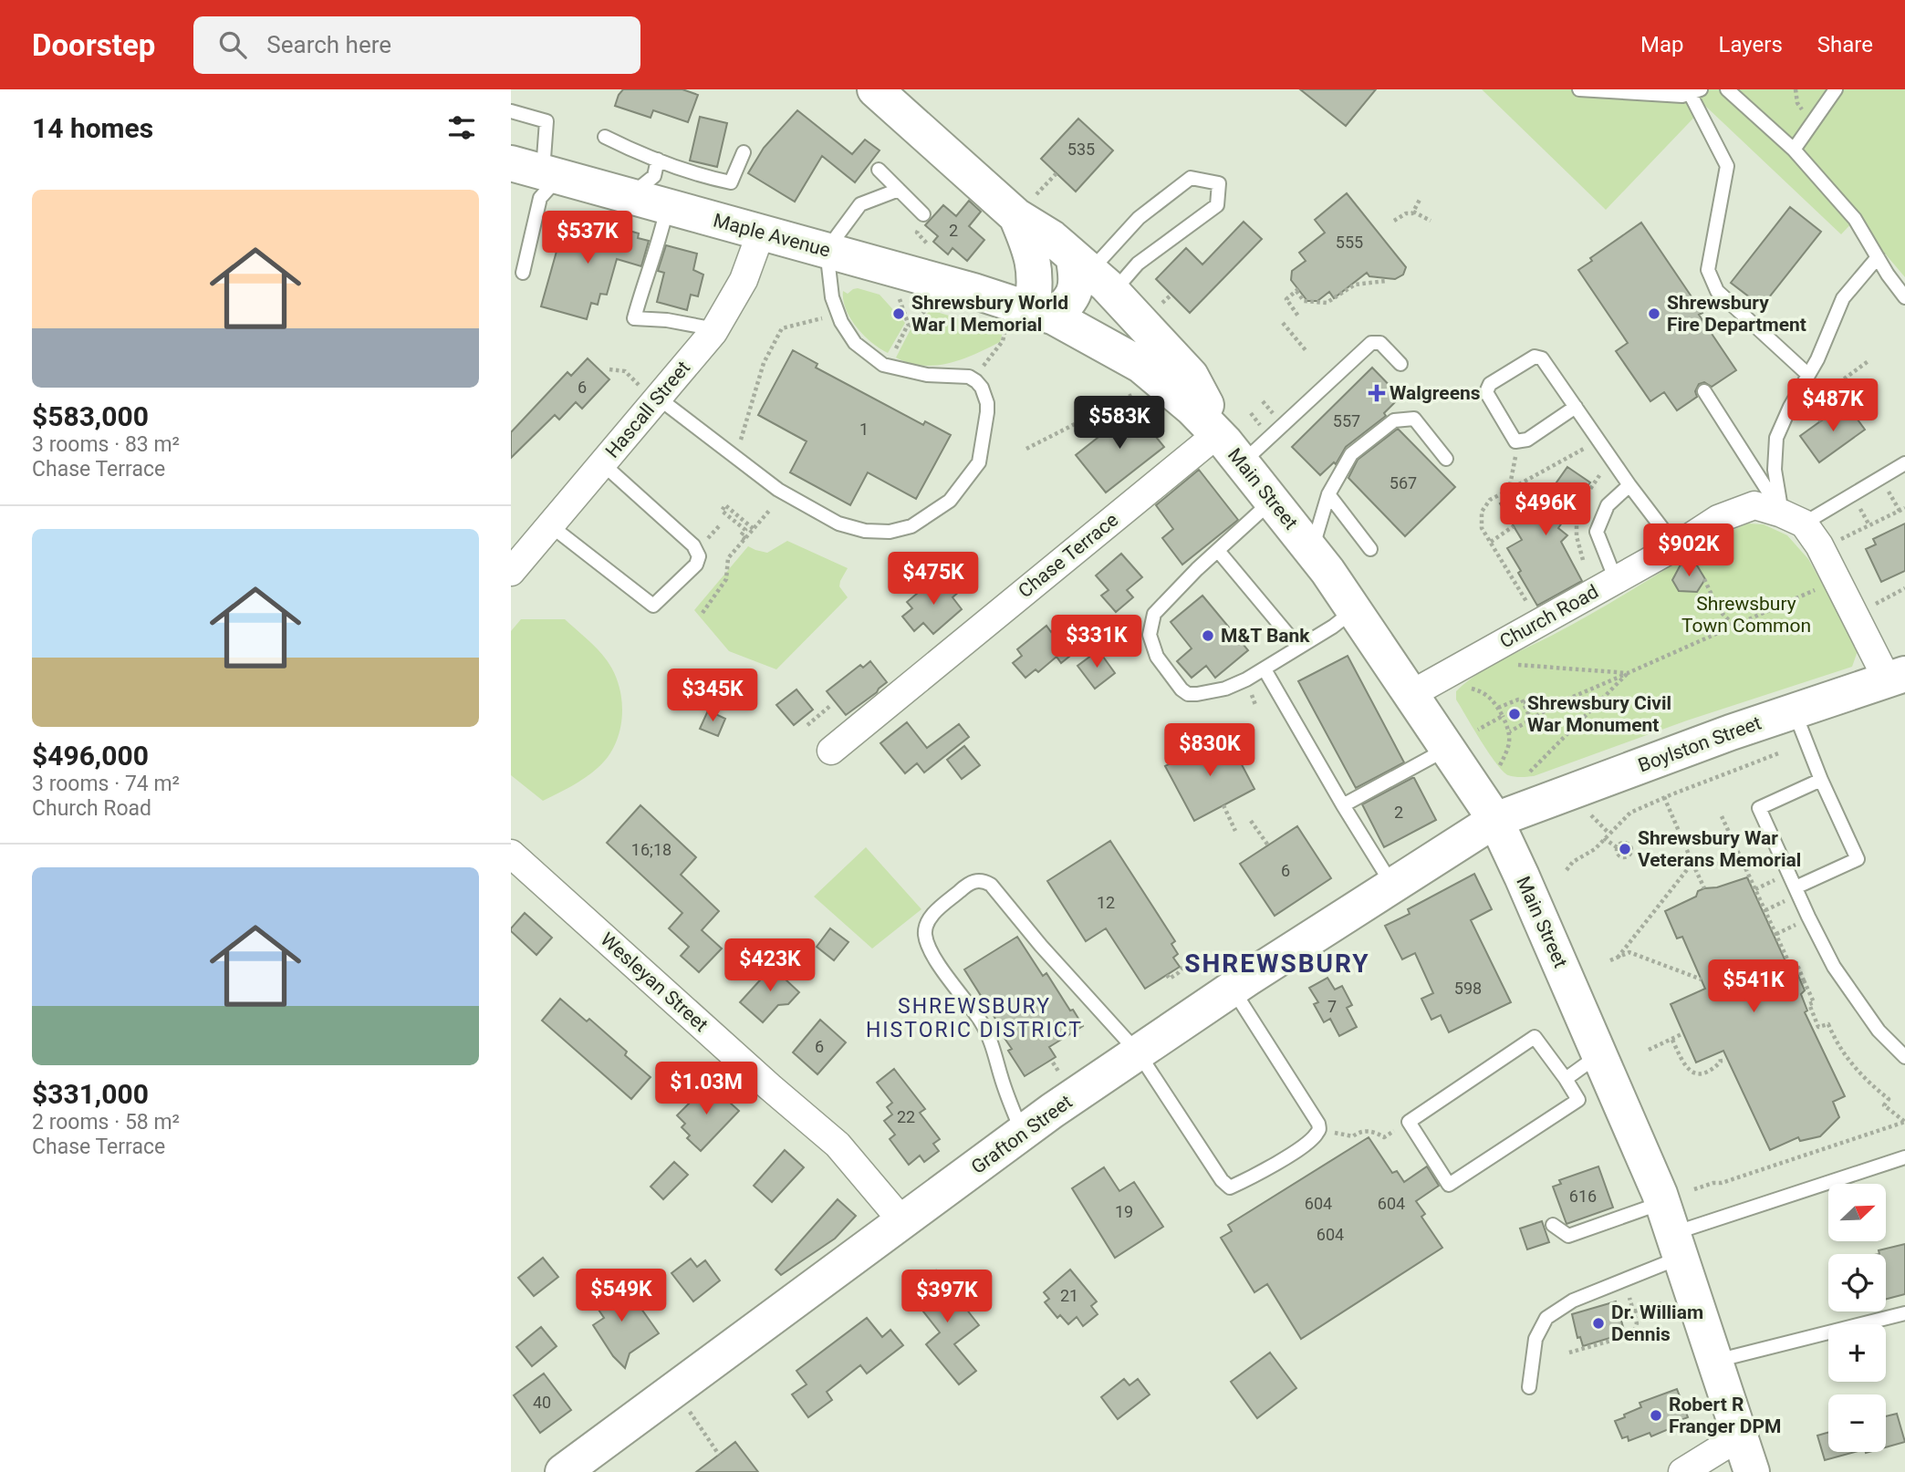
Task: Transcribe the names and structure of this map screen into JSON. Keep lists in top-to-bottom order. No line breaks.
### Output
{"streets":{"main road":["Maple Avenue","Main Street","Boylston Street","Grafton Street"],"street":["Hascall Street","Chase Terrace","Church Road","Wesleyan Street"]},"crossings":[["Maple Avenue","Hascall Street"],["Maple Avenue","Main Street"],["Main Street","Chase Terrace"],["Main Street","Church Road"],["Main Street","Boylston Street"],["Main Street","Grafton Street"],["Boylston Street","Grafton Street"],["Wesleyan Street","Grafton Street"]],"districts":["SHREWSBURY","SHREWSBURY HISTORIC DISTRICT"],"parks":["Shrewsbury Town Common"],"places":{"other":["Shrewsbury World War I Memorial","Shrewsbury Fire Department","M&T Bank","Shrewsbury Civil War Monument","Shrewsbury War Veterans Memorial","Dr. William Dennis","Robert R Franger DPM"],"health":["Walgreens"]},"house_numbers":["535","2","555","6","557","1","567","2","16;18","6","12","598","7","6","22","616","604","604","19","604","21","40"],"north":"top right","page":{"header":"Doorstep","search":"Search here","nav":["Map","Layers","Share"],"heading":"14 homes","list":[{"name":"$583,000","note":"3 rooms · 83 m² · Chase Terrace"},{"name":"$496,000","note":"3 rooms · 74 m² · Church Road"},{"name":"$331,000","note":"2 rooms · 58 m² · Chase Terrace"}],"price":["$537K","$487K","$583K","$496K","$902K","$475K","$331K","$345K","$830K","$423K","$541K","$1.03M","$549K","$397K"],"map_buttons":["+","−"]}}
